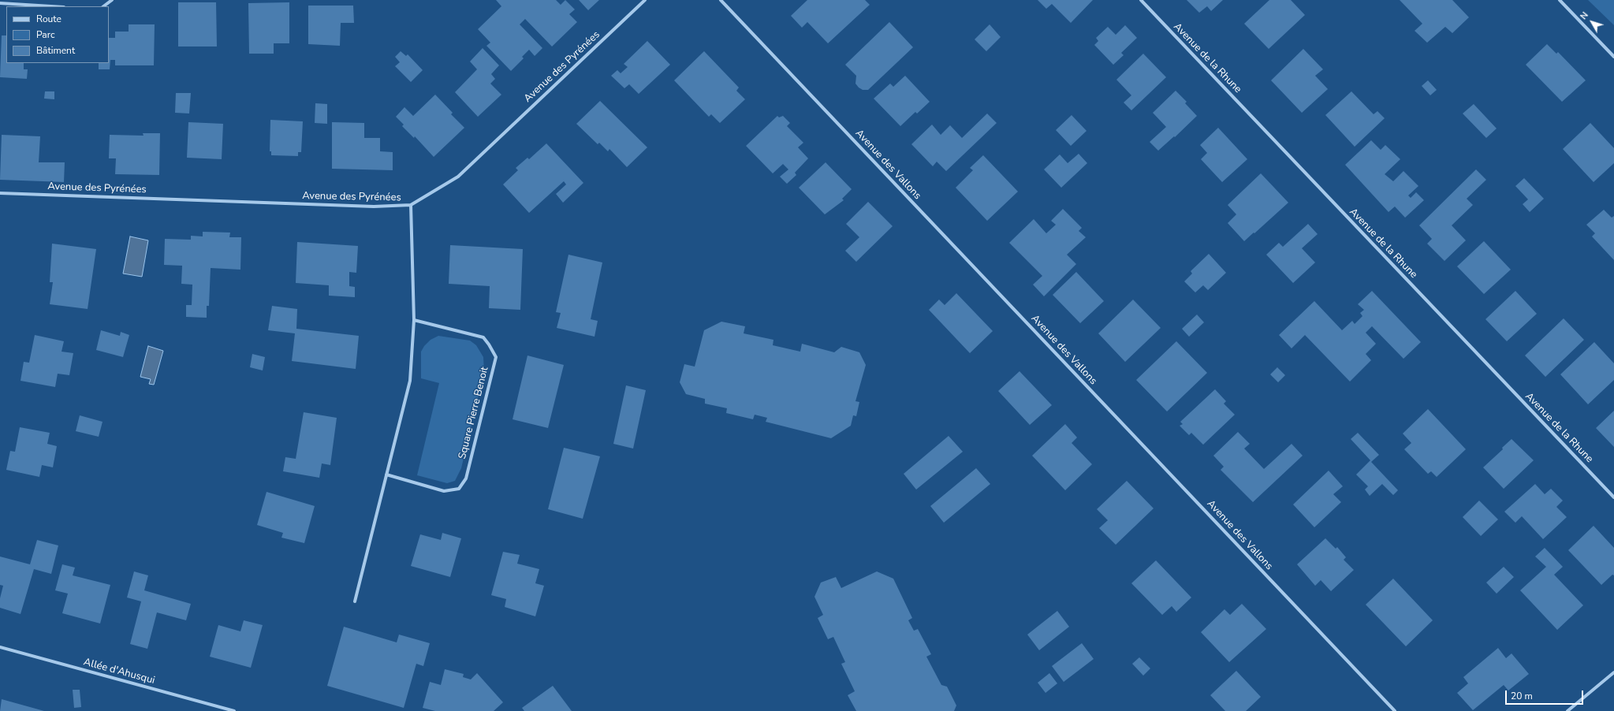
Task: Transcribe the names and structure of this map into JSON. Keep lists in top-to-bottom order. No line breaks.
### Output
{"streets":{"street":["Avenue de la Rhune","Avenue des Pyrénées","Avenue des Vallons","Square Pierre Benoit","Allée d'Ahusqui"]},"legend":["Route","Parc","Bâtiment"],"scale_bar":"20 m","north":"top left"}
